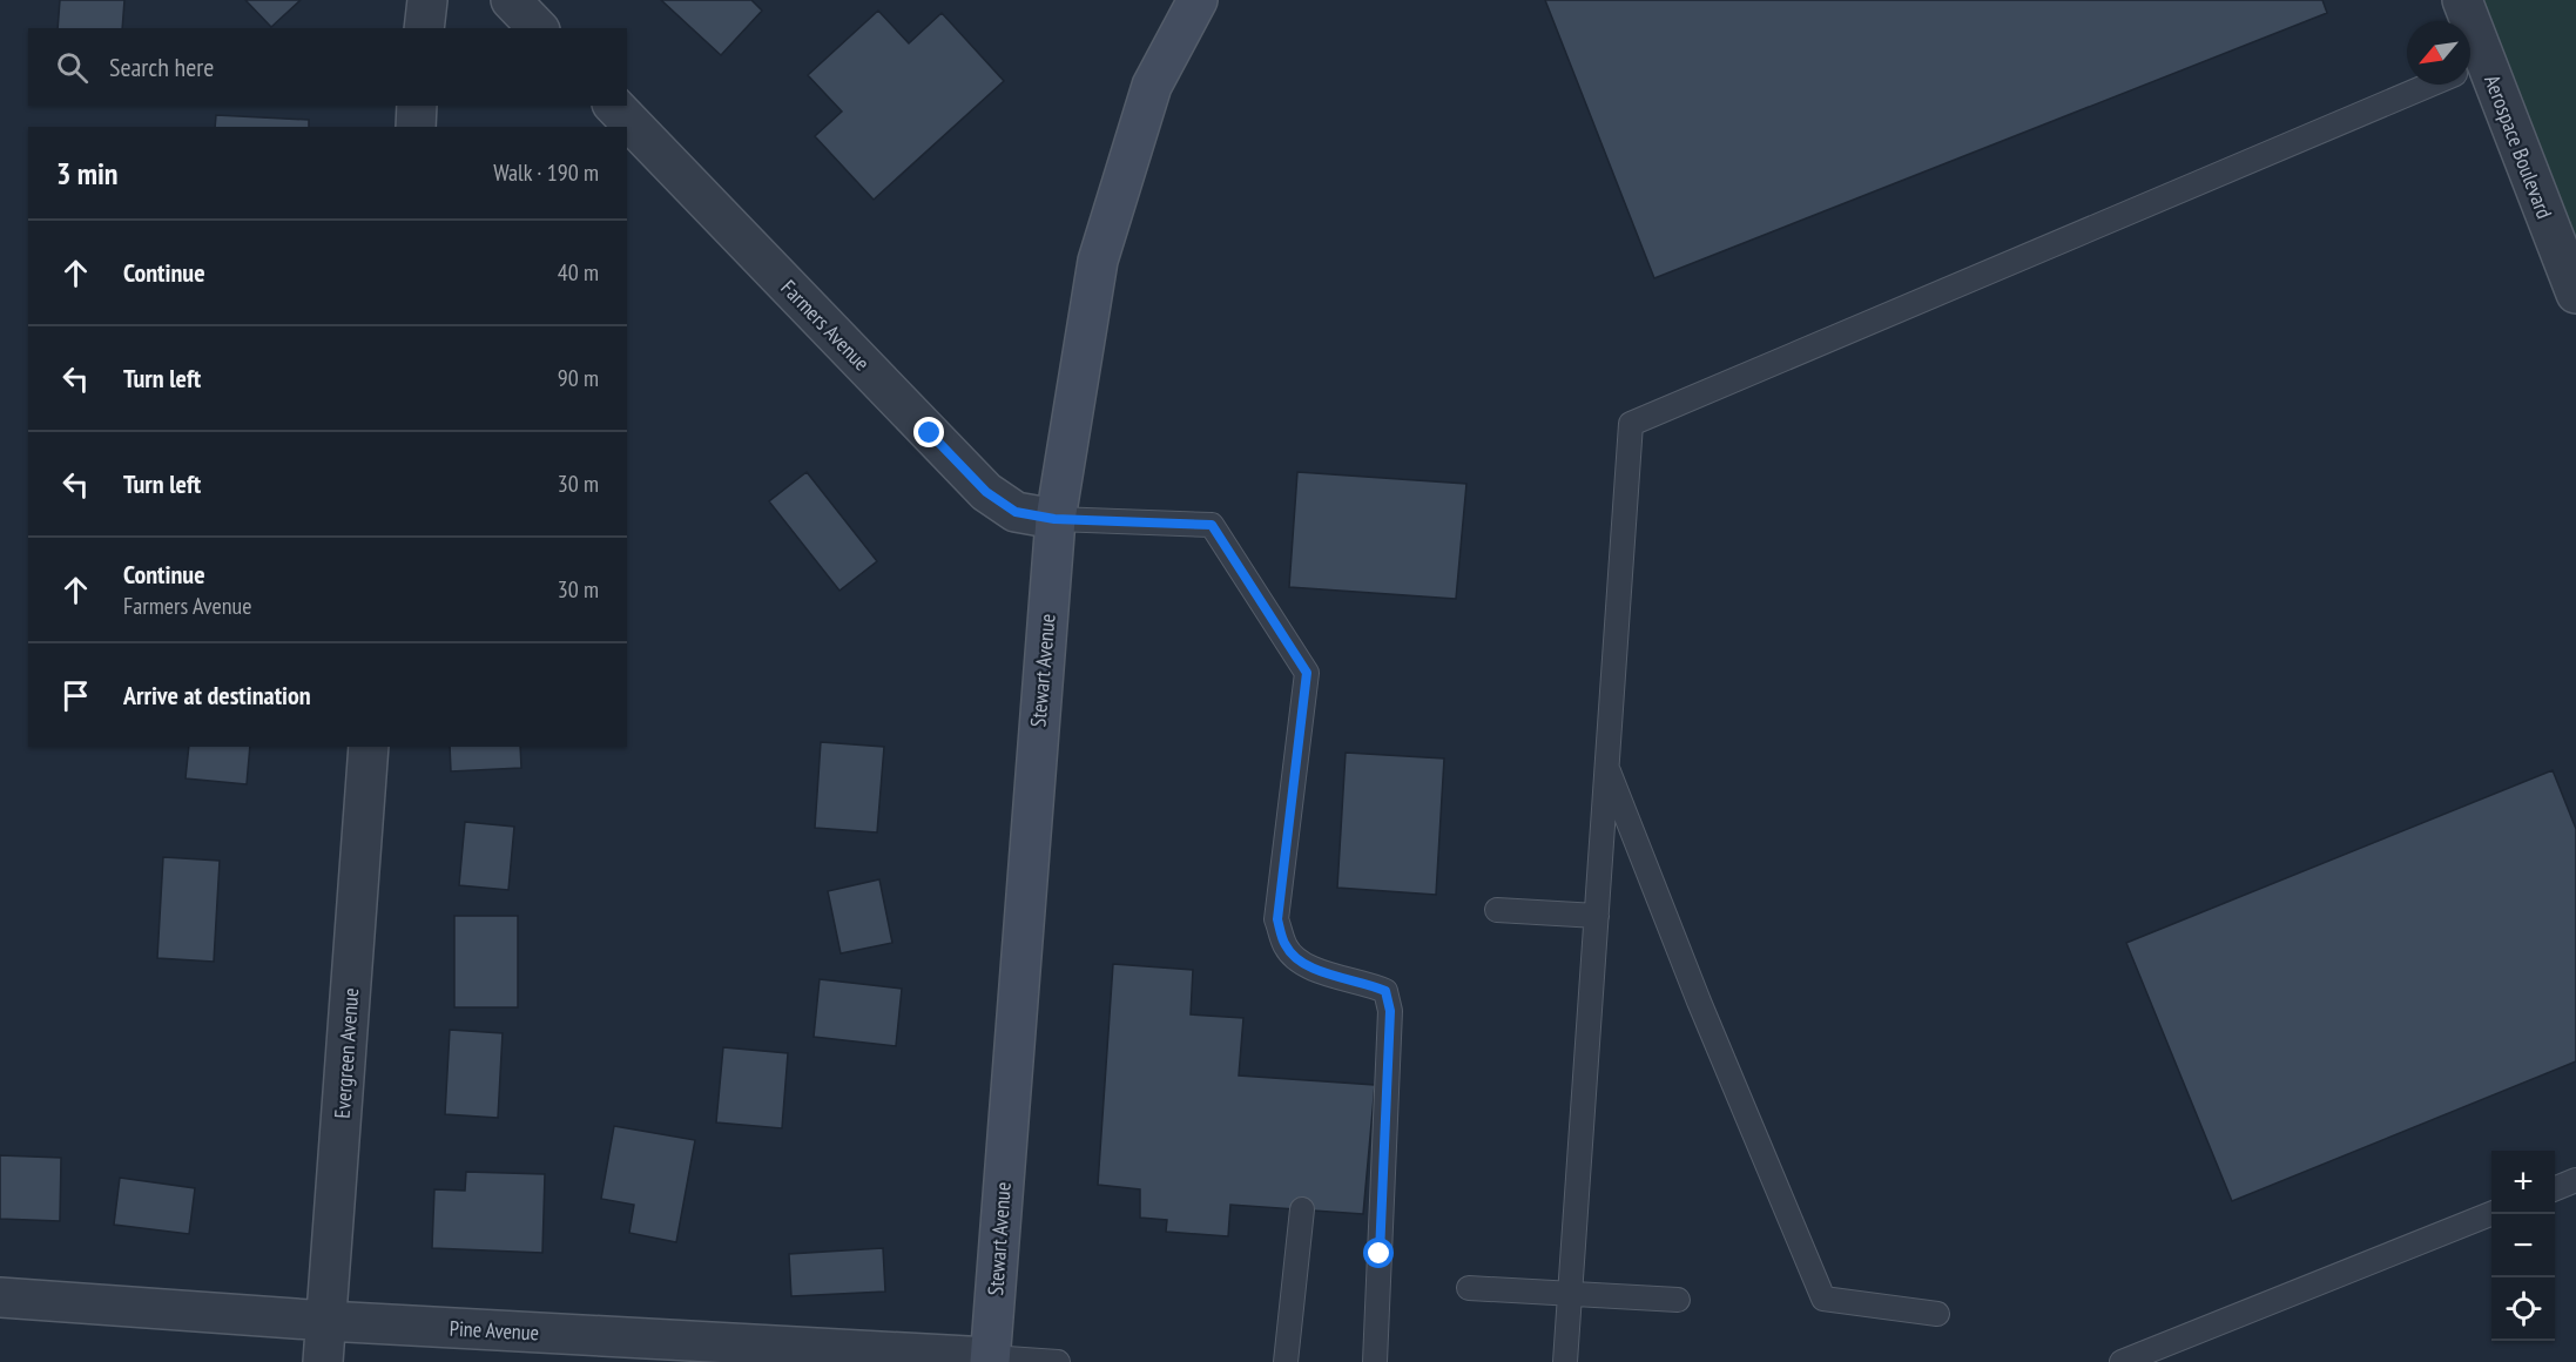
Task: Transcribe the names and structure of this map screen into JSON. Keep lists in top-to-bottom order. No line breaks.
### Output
{"streets":{"main road":["Stewart Avenue"],"street":["Aerospace Boulevard","Farmers Avenue","Evergreen Avenue","Pine Avenue"]},"crossings":[["Farmers Avenue","Stewart Avenue"],["Stewart Avenue","Pine Avenue"],["Evergreen Avenue","Pine Avenue"]],"north":"bottom left","page":{"search":"Search here","heading":["3 min","Walk · 190 m"],"list":[["Continue","40 m"],["Turn left","90 m"],["Turn left","30 m"],["Continue","Farmers Avenue","30 m"],"Arrive at destination"],"map_buttons":["+","−"]}}
